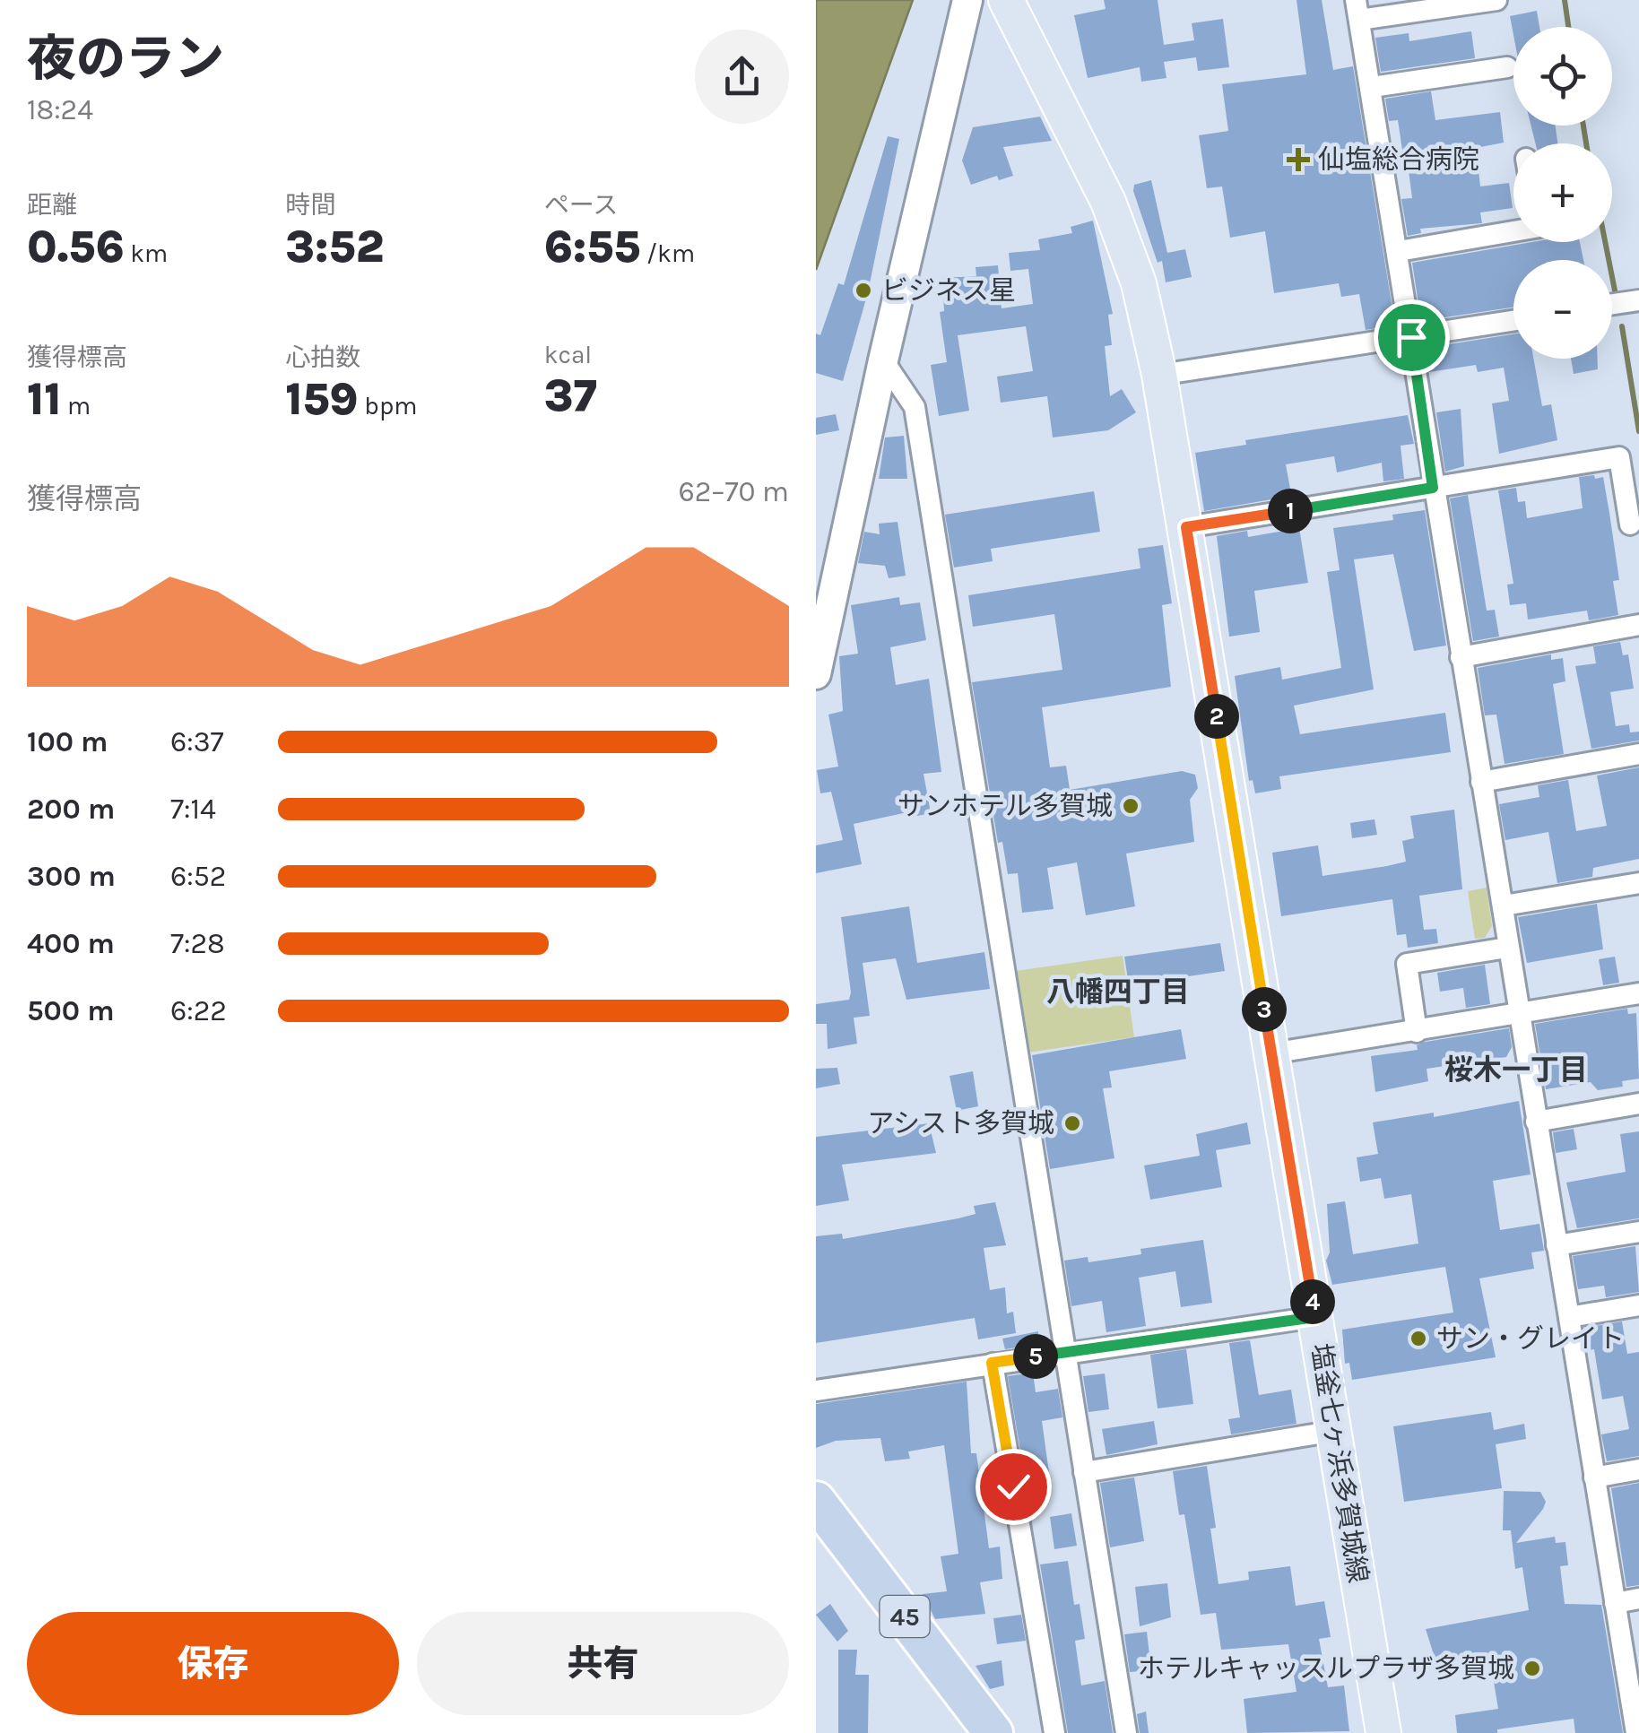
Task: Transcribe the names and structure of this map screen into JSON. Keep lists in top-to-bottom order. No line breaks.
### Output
{"streets":{"highway":["45"],"main road":["塩釜七ヶ浜多賀城線"]},"districts":["八幡四丁目","桜木一丁目"],"places":{"health":["仙塩総合病院"],"other":["ビジネス星","サンホテル多賀城","アシスト多賀城","サン・グレイト","ホテルキャッスルプラザ多賀城"]},"page":{"heading":["夜のラン","18:24"],"map_buttons":["+","−"],"stats":[["距離","0.56 km"],["時間","3:52"],["ペース","6:55 /km"],["獲得標高","11 m"],["心拍数","159 bpm"],["kcal","37"]],"chart":["獲得標高","62–70 m"],"pins":["1","2","3","4","5"],"list":[{"name":"100 m","note":"6:37"},{"name":"200 m","note":"7:14"},{"name":"300 m","note":"6:52"},{"name":"400 m","note":"7:28"},{"name":"500 m","note":"6:22"}],"buttons":["保存","共有"]}}
